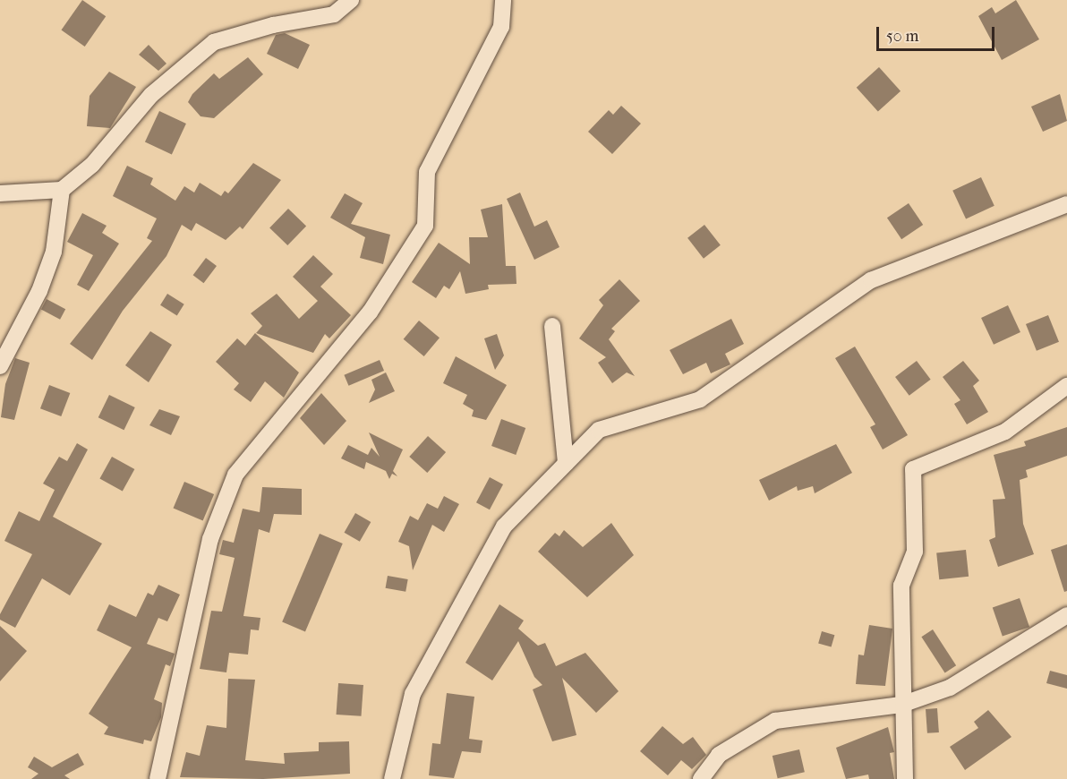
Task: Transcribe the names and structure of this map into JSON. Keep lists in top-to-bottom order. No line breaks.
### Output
{"scale_bar":"50 m"}
